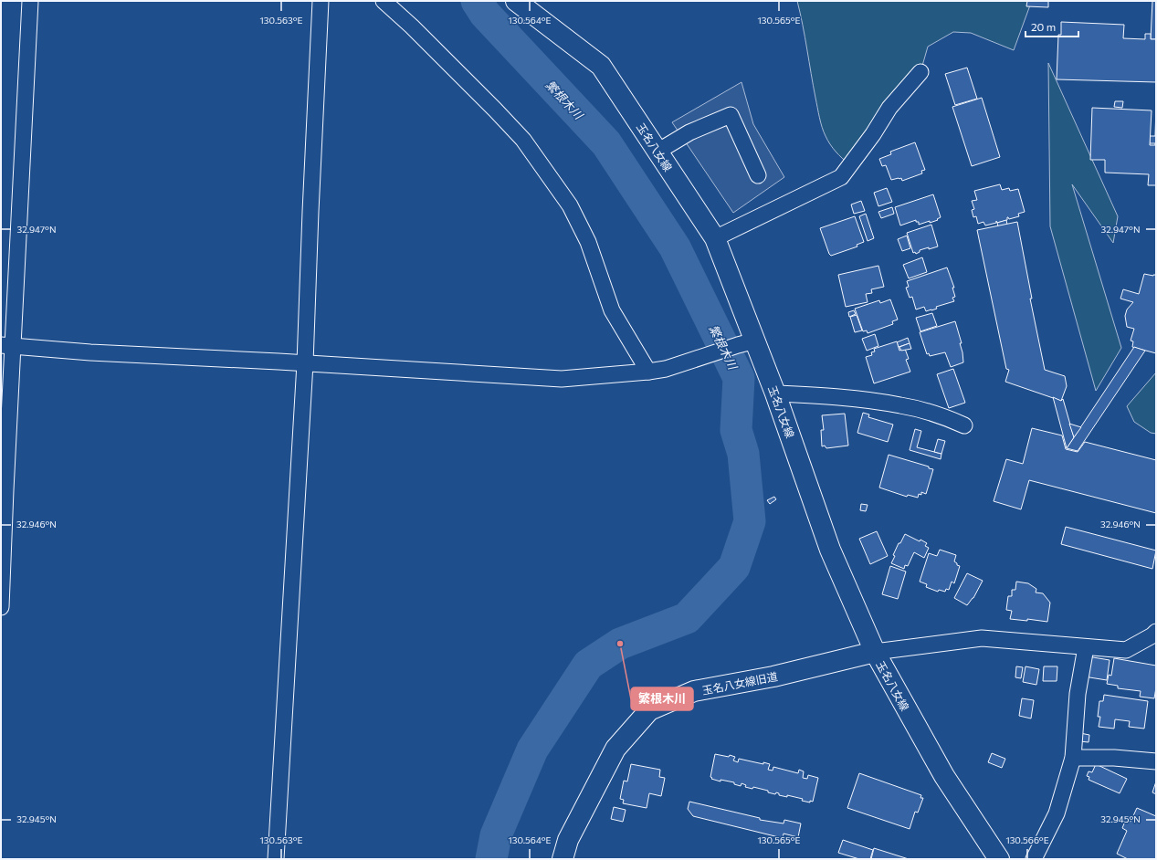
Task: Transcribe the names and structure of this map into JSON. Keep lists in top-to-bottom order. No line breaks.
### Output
{"streets":{"main road":["玉名八女線","玉名八女線旧道"]},"crossings":[["玉名八女線","玉名八女線旧道"]],"water":["繁根木川"],"places":["繁根木川"],"scale_bar":"20 m","coordinates":["130.563°E","130.564°E","130.565°E","32.947°N","32.946°N","32.945°N","130.566°E"]}
